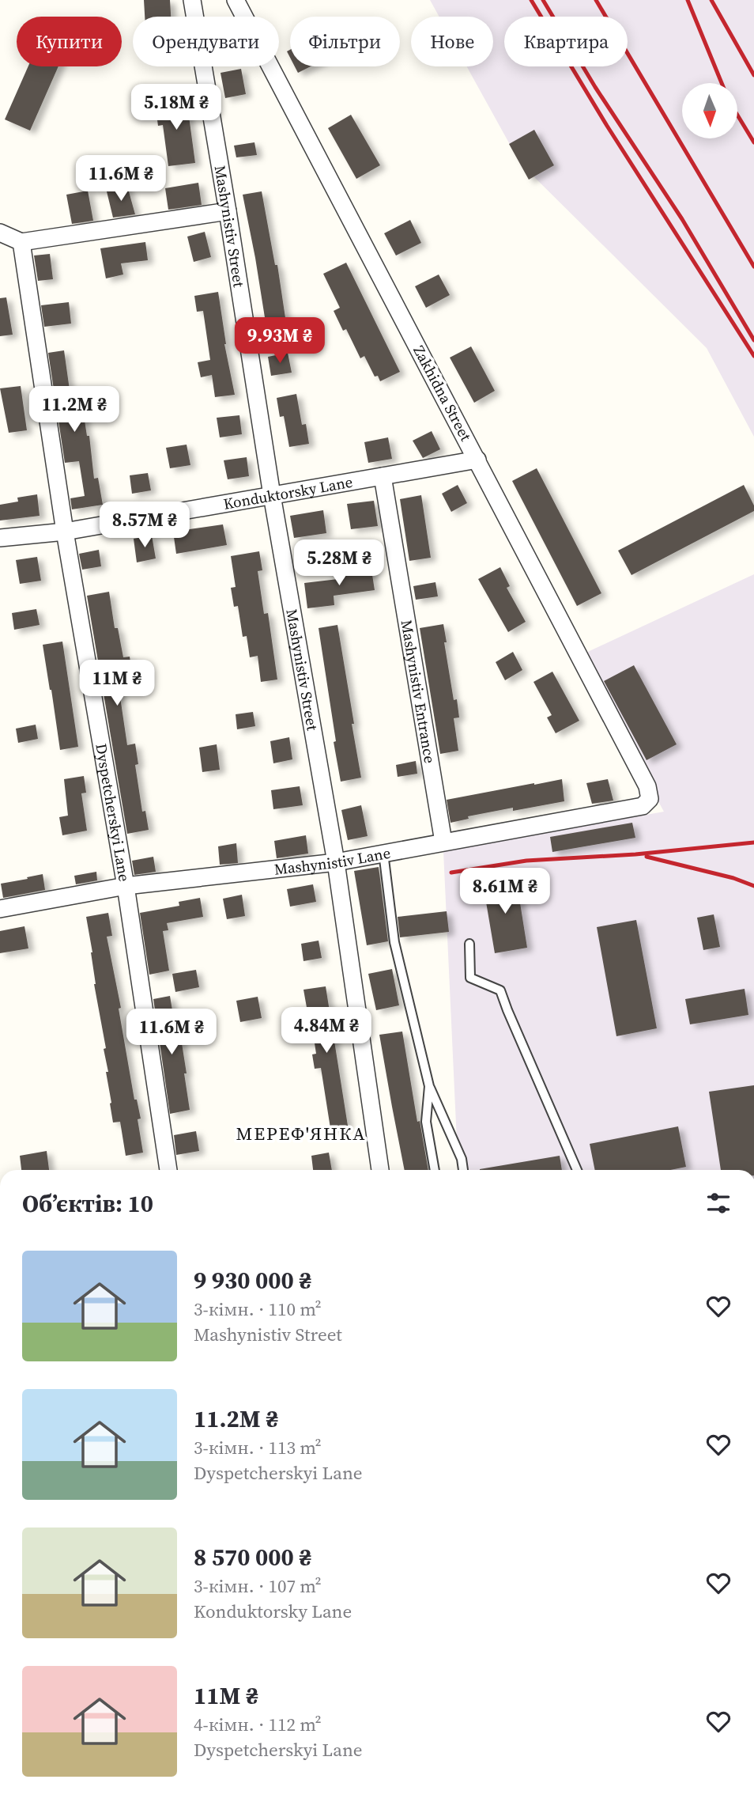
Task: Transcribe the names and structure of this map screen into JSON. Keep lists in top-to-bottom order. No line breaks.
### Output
{"streets":{"street":["Mashynistiv Street","Zakhidna Street","Konduktorsky Lane","Mashynistiv Entrance","Dyspetcherskyi Lane","Mashynistiv Lane"]},"crossings":[["Mashynistiv Street","Konduktorsky Lane"],["Mashynistiv Street","Mashynistiv Lane"],["Zakhidna Street","Konduktorsky Lane"],["Zakhidna Street","Mashynistiv Lane"],["Konduktorsky Lane","Mashynistiv Entrance"],["Konduktorsky Lane","Dyspetcherskyi Lane"],["Mashynistiv Entrance","Mashynistiv Lane"],["Dyspetcherskyi Lane","Mashynistiv Lane"]],"districts":["МЕРЕФ'ЯНКА"],"north":"bottom","page":{"chip":["Купити","Орендувати","Фільтри","Нове","Квартира"],"price":["5.18M ₴","11.6M ₴","9.93M ₴","11.2M ₴","8.57M ₴","5.28M ₴","11M ₴","8.61M ₴","4.84M ₴","11.6M ₴"],"heading":"Об’єктів: 10","list":[{"name":"9 930 000 ₴","note":"3-кімн. · 110 m² · Mashynistiv Street"},{"name":"11.2M ₴","note":"3-кімн. · 113 m² · Dyspetcherskyi Lane"},{"name":"8 570 000 ₴","note":"3-кімн. · 107 m² · Konduktorsky Lane"},{"name":"11M ₴","note":"4-кімн. · 112 m² · Dyspetcherskyi Lane"}]}}
